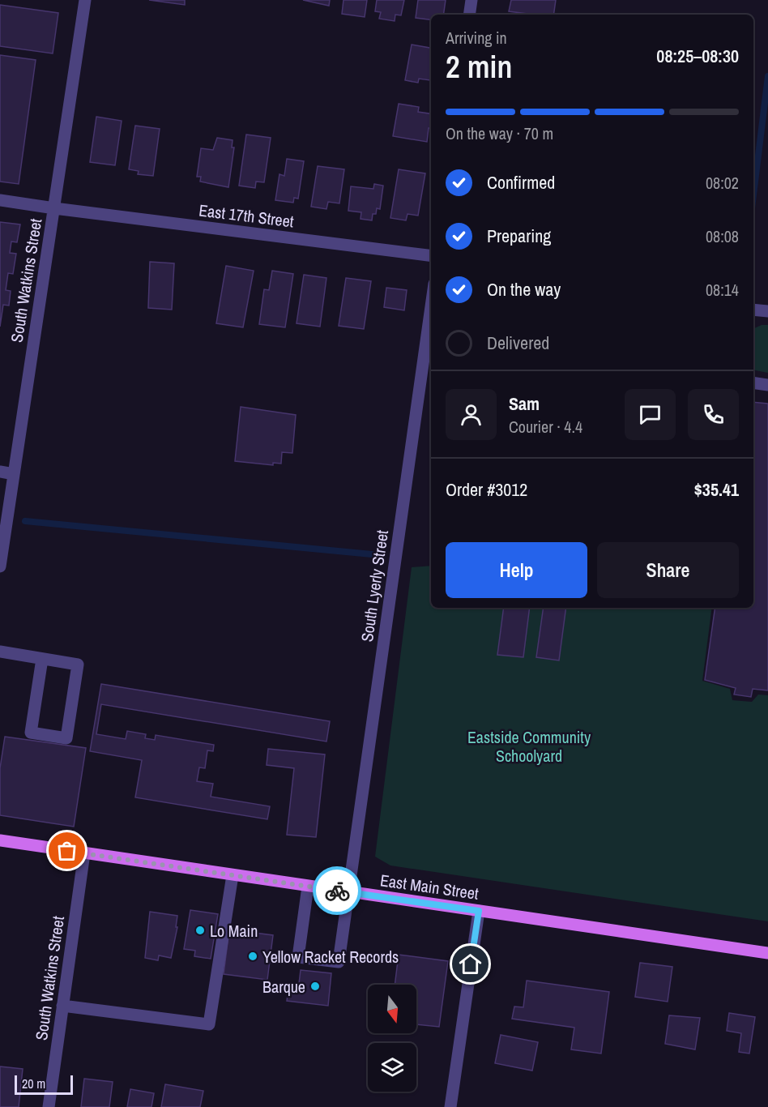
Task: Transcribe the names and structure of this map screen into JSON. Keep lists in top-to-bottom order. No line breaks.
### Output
{"streets":{"main road":["East Main Street"],"street":["East 17th Street","South Watkins Street","South Lyerly Street"]},"crossings":[["East 17th Street","South Watkins Street"],["South Watkins Street","East Main Street"],["South Lyerly Street","East Main Street"]],"parks":["Eastside Community Schoolyard"],"places":["Lo Main","Yellow Racket Records","Barque"],"scale_bar":"20 m","north":"bottom","page":{"heading":["2 min","Arriving in","08:25–08:30"],"panel":["Sam","Courier · 4.4","Order #3012","$35.41"],"bar":"On the way · 70 m","list":[["Confirmed","08:02"],["Preparing","08:08"],["On the way","08:14"],"Delivered"],"buttons":["Help","Share"],"scale":"20 m"}}
